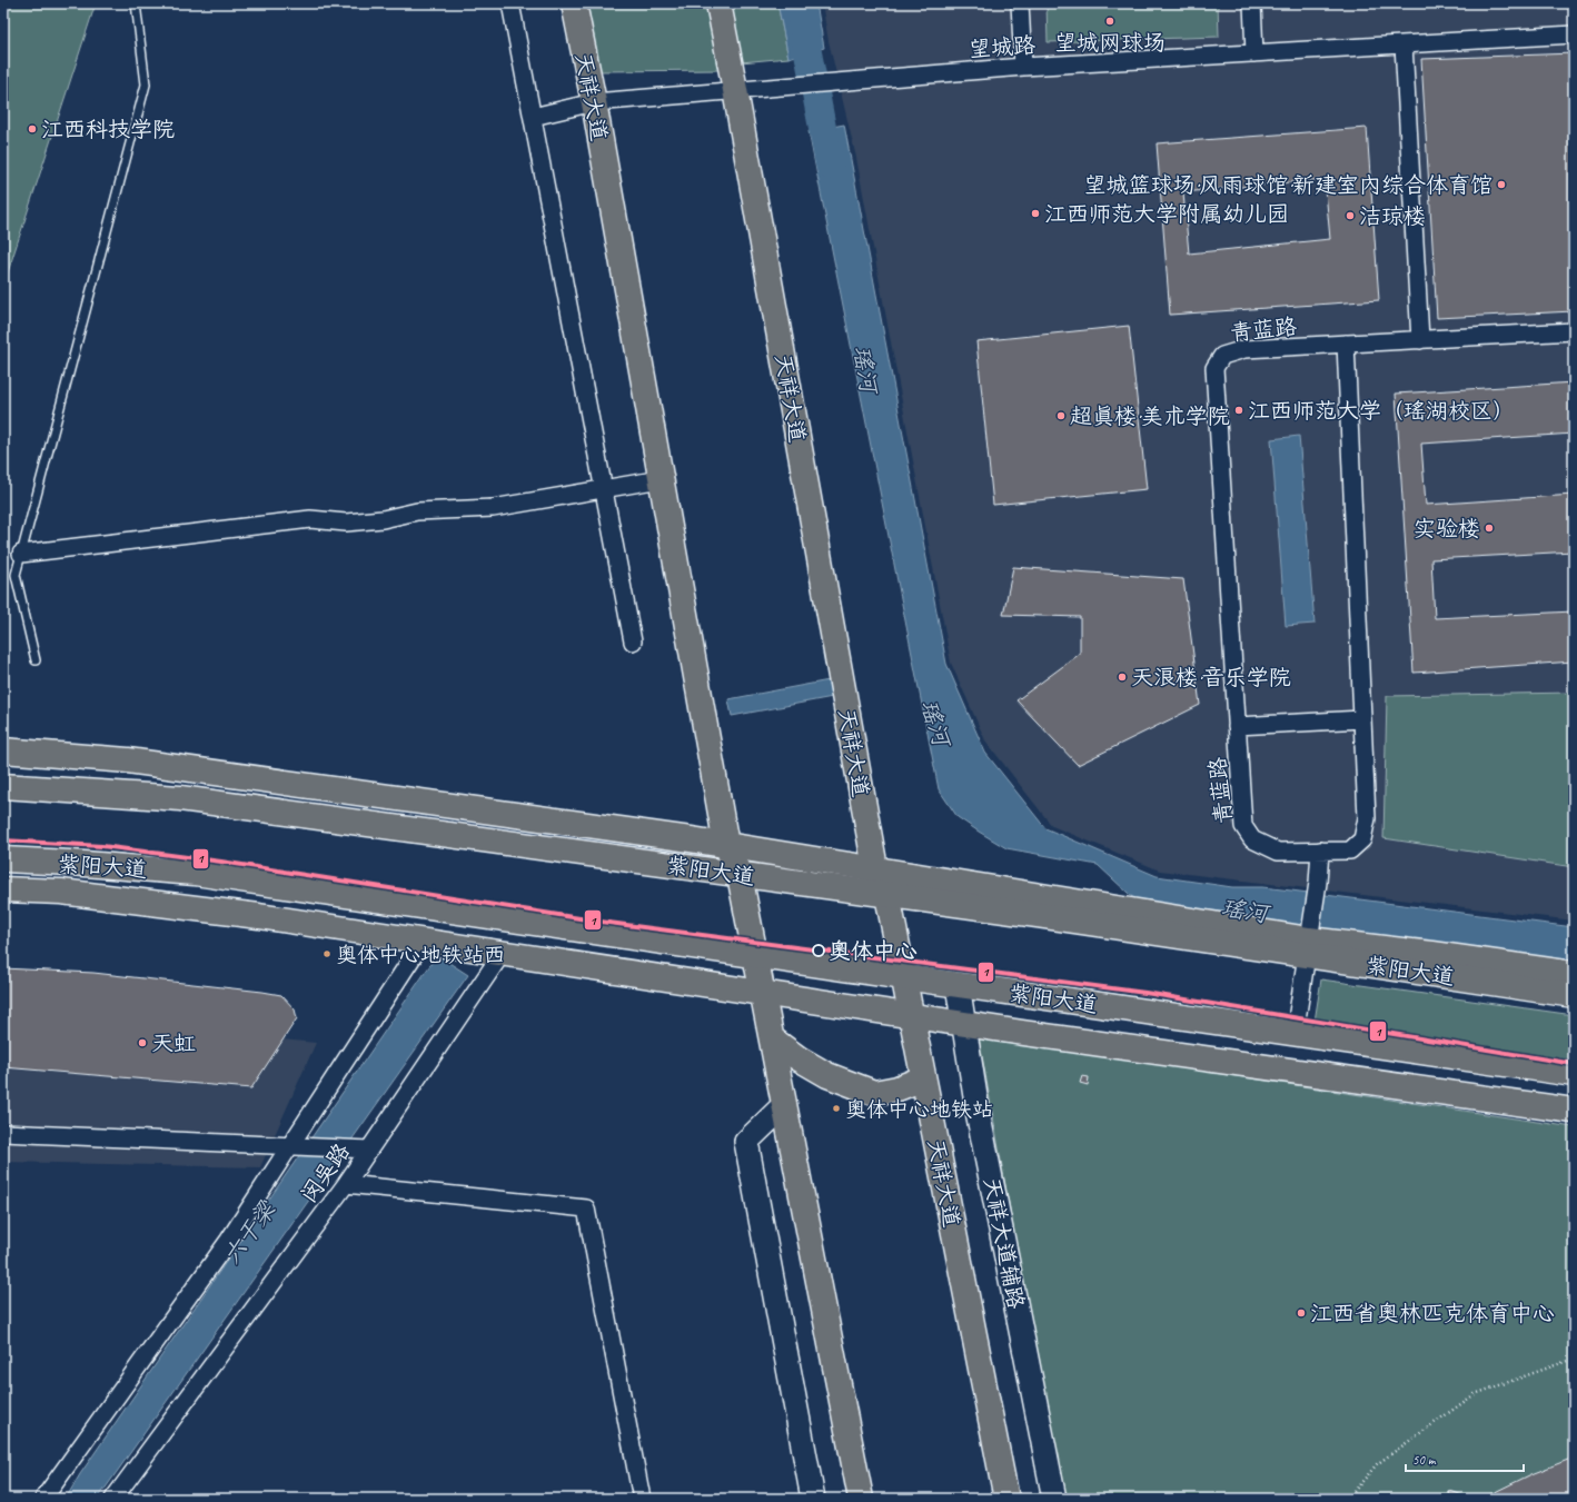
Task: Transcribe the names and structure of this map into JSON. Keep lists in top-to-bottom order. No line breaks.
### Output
{"streets":{"main road":["天祥大道","紫阳大道","天祥大道辅路"],"street":["望城路","青蓝路","闵吴路"]},"crossings":[["望城路","天祥大道"],["天祥大道","紫阳大道"],["紫阳大道","天祥大道辅路"]],"water":["瑶河","六干梁"],"places":["望城网球场","江西科技学院","望城篮球场·风雨球馆·新建室内综合体育馆","江西师范大学附属幼儿园","洁琼楼","江西师范大学（瑶湖校区）","超真楼·美术学院","实验楼","天浪楼·音乐学院","奥体中心","奥体中心地铁站西","天虹","奥体中心地铁站","江西省奥林匹克体育中心"],"lines":["transit line 1"],"scale_bar":"50 m"}
